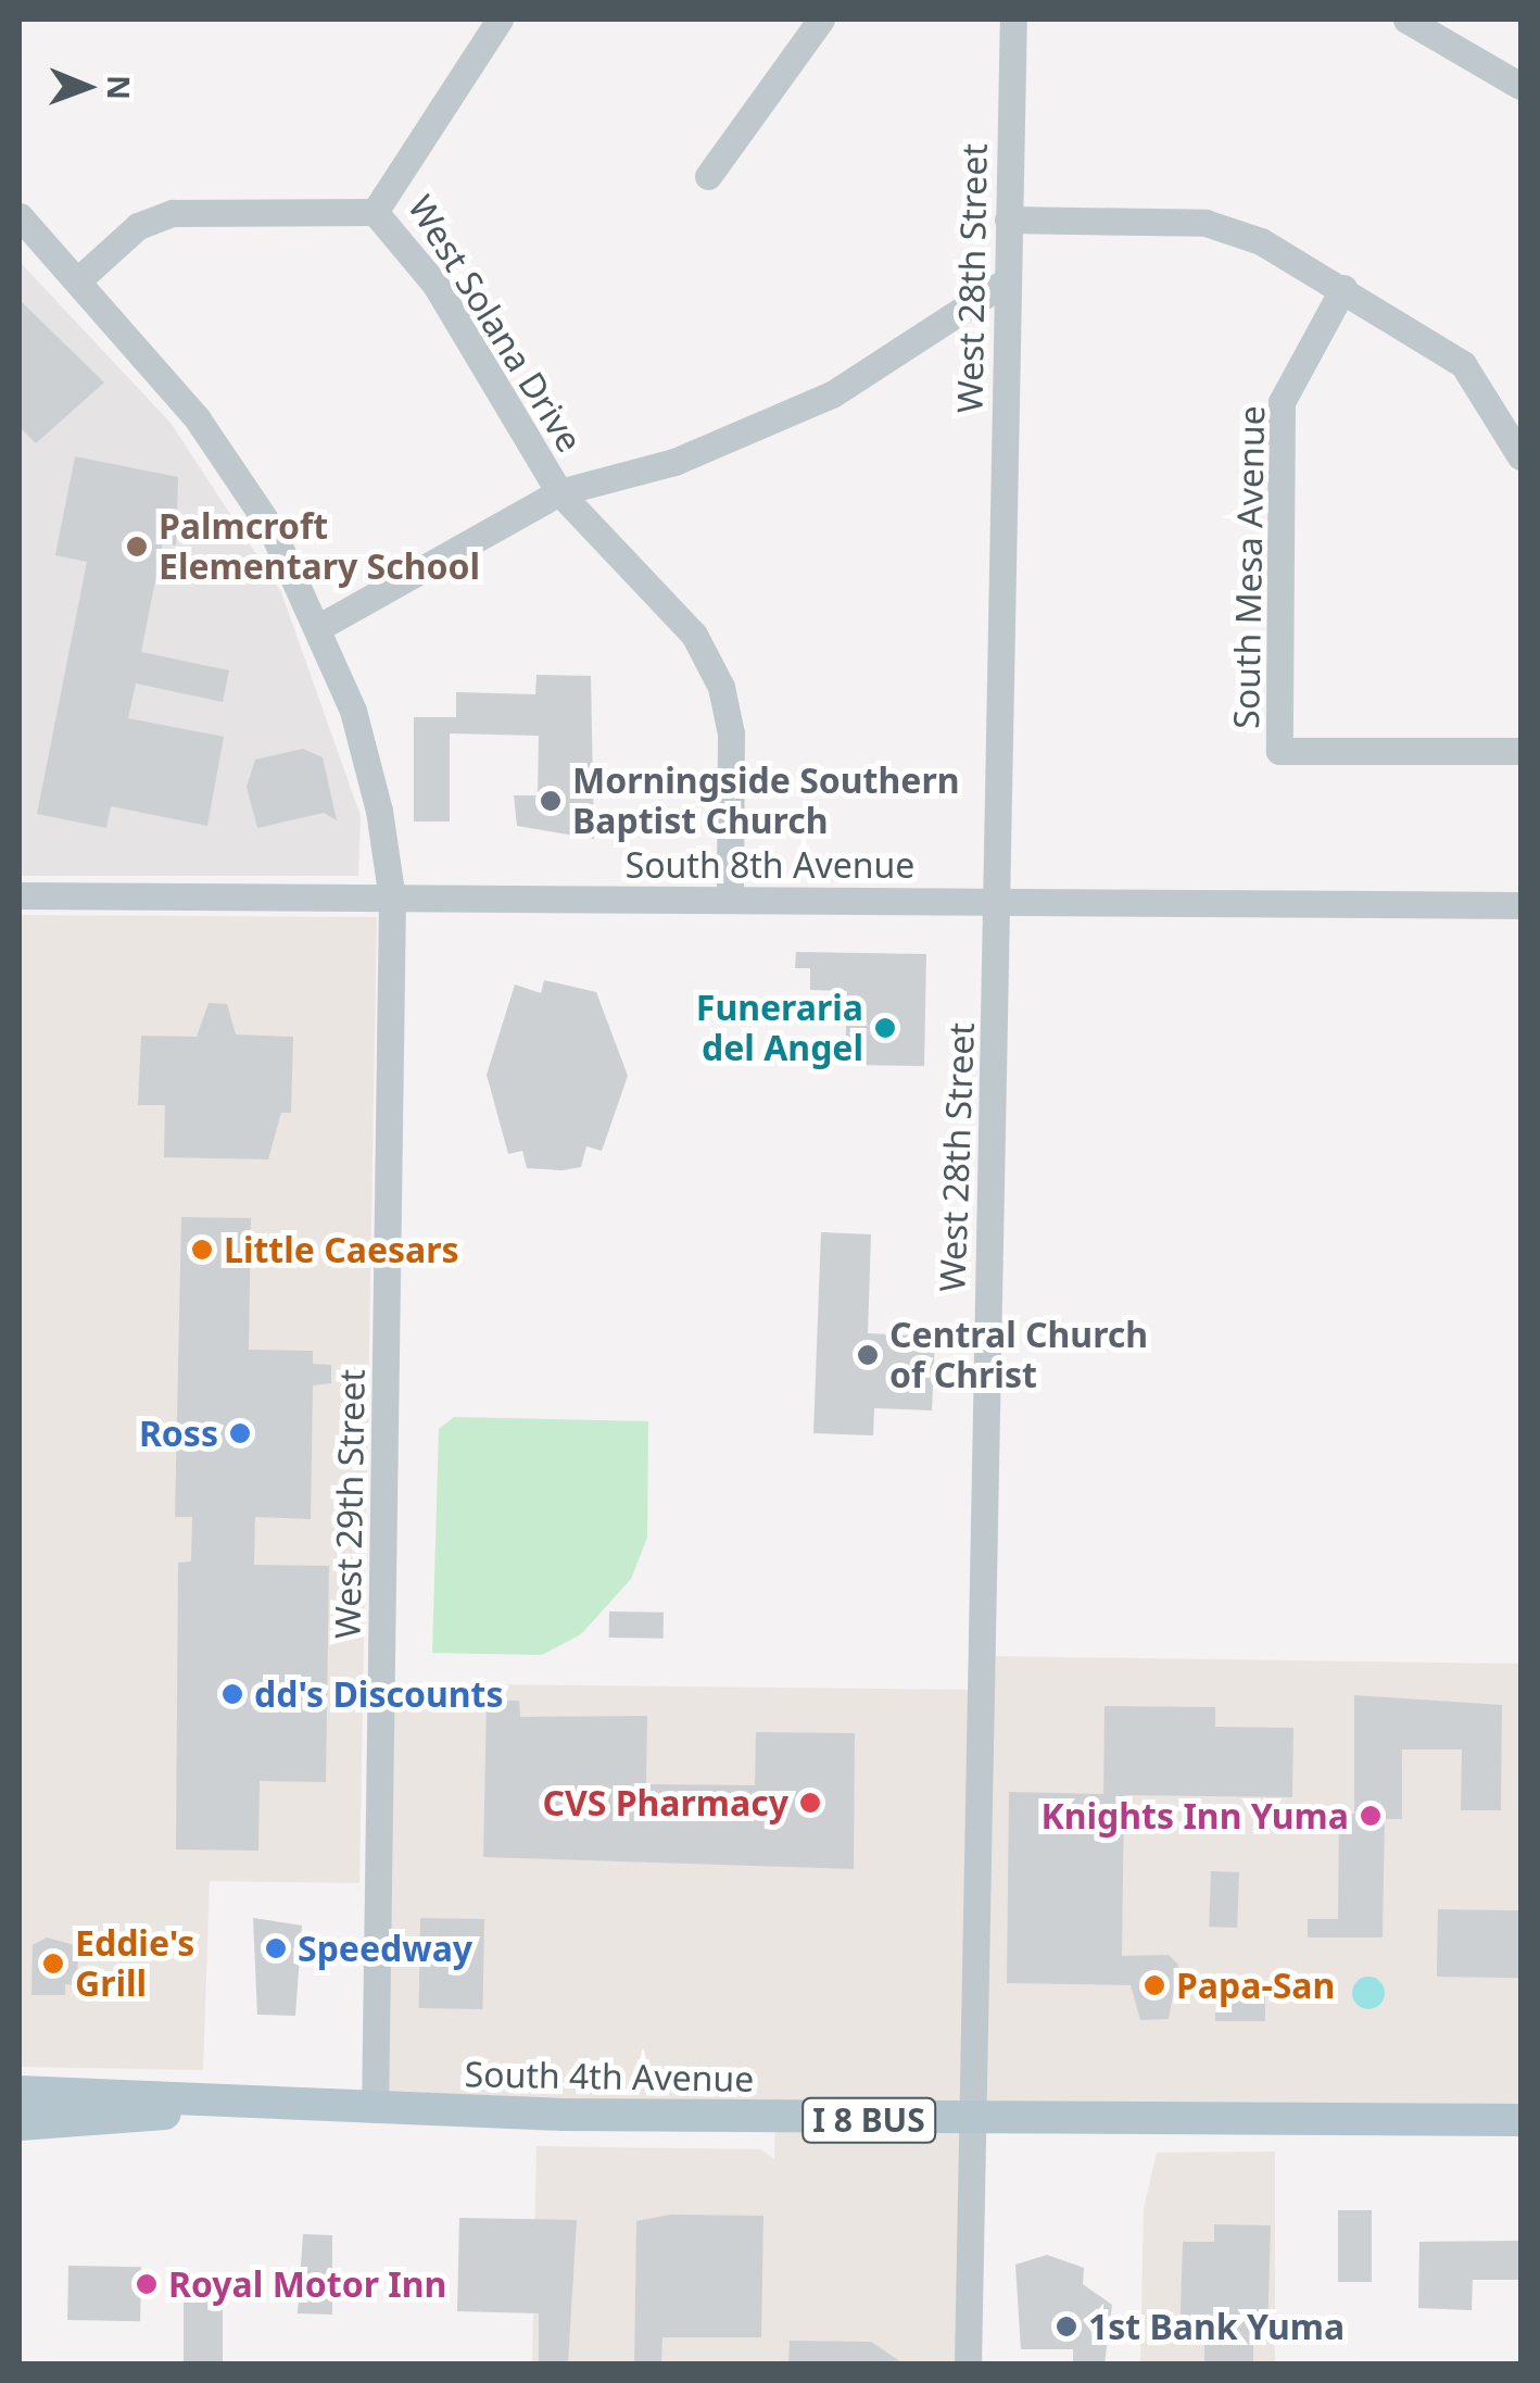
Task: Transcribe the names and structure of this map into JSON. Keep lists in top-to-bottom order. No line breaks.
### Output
{"streets":{"main road":["South 4th Avenue","I 8 BUS"],"street":["West 28th Street","West Solana Drive","South Mesa Avenue","South 8th Avenue","West 29th Street"]},"crossings":[["West 28th Street","South 8th Avenue"],["West 28th Street","South 4th Avenue"],["West Solana Drive","South 8th Avenue"],["South 8th Avenue","West 29th Street"],["West 29th Street","South 4th Avenue"]],"places":["Palmcroft Elementary School","Morningside Southern Baptist Church","Funeraria del Angel","Little Caesars","Central Church of Christ","Ross","dd's Discounts","CVS Pharmacy","Knights Inn Yuma","Speedway","Eddie's Grill","Papa-San","Royal Motor Inn","1st Bank Yuma"],"north":"right"}
